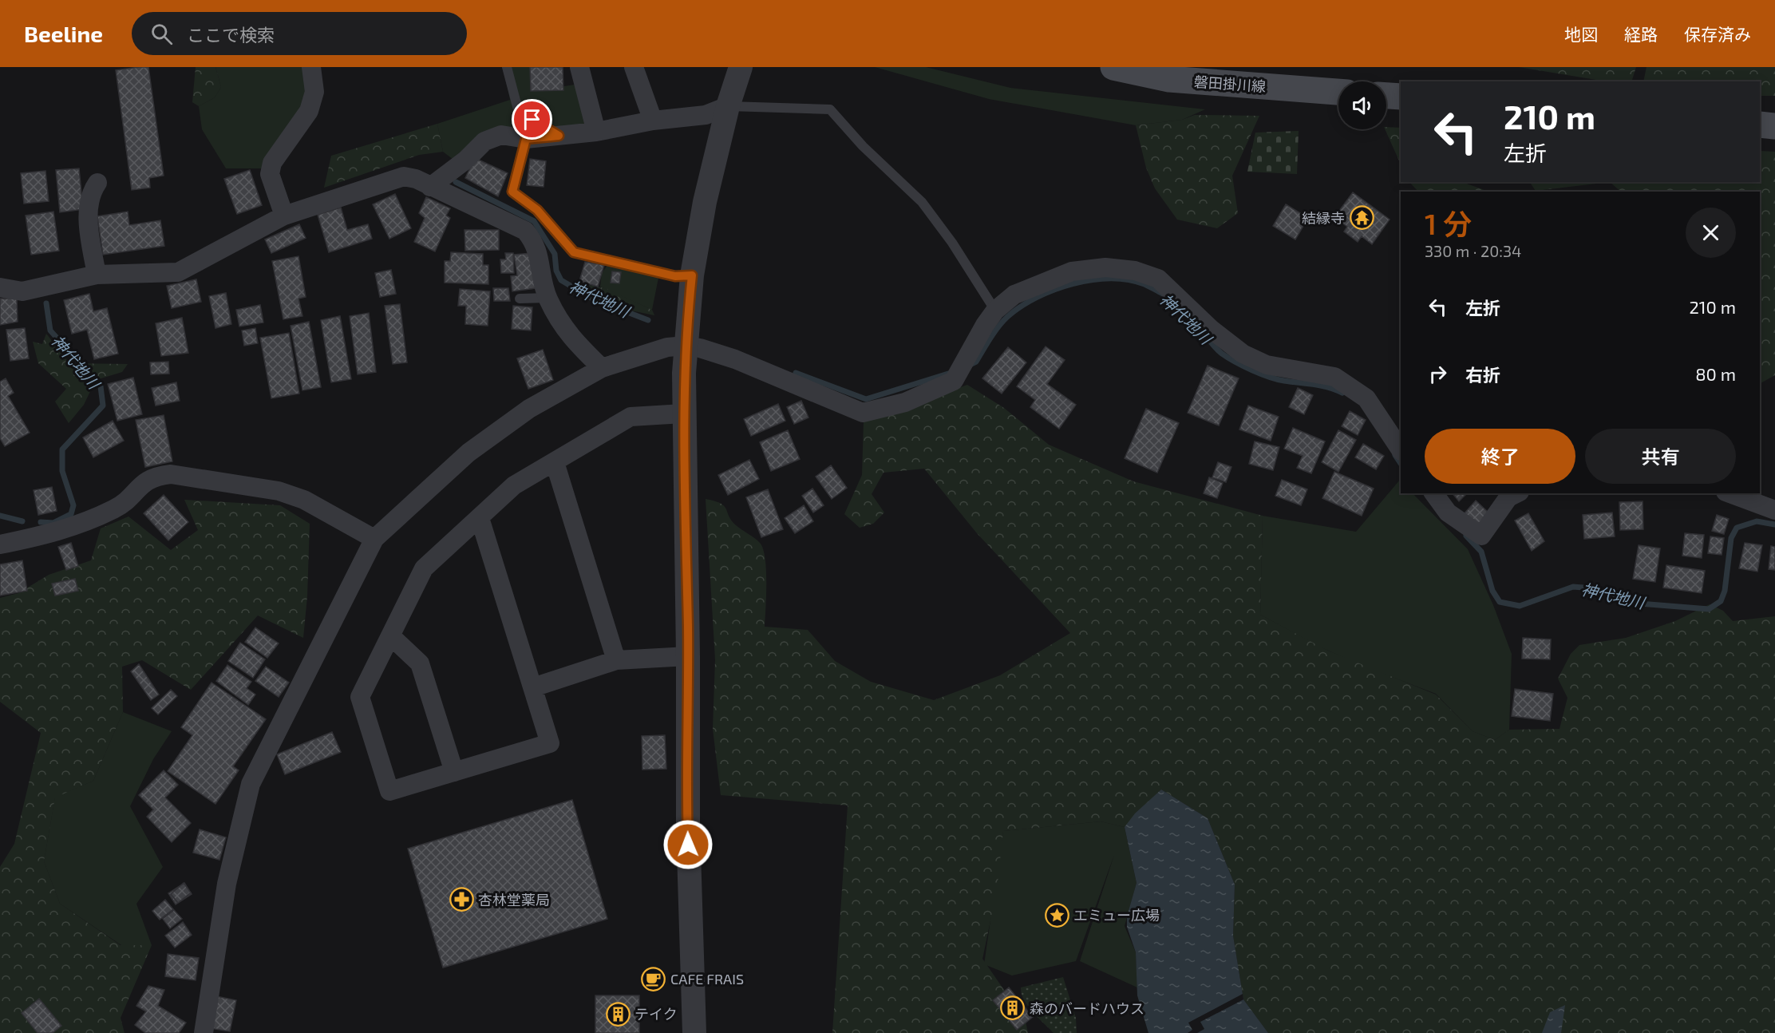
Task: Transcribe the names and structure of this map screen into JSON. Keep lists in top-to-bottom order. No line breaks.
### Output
{"streets":{"main road":["磐田掛川線"]},"water":["神代地川"],"places":{"temple":["結縁寺"],"pharmacy":["杏林堂薬局"],"place":["エミュー広場"],"cafe":["CAFE FRAIS"],"building":["森のバードハウス","テイク"]},"page":{"header":"Beeline","search":"ここで検索","nav":["地図","経路","保存済み"],"turn":["210 m","左折"],"heading":["1 分","330 m · 20:34"],"list":[{"name":"左折","value":"210 m"},{"name":"右折","value":"80 m"}],"buttons":["終了","共有"]}}
